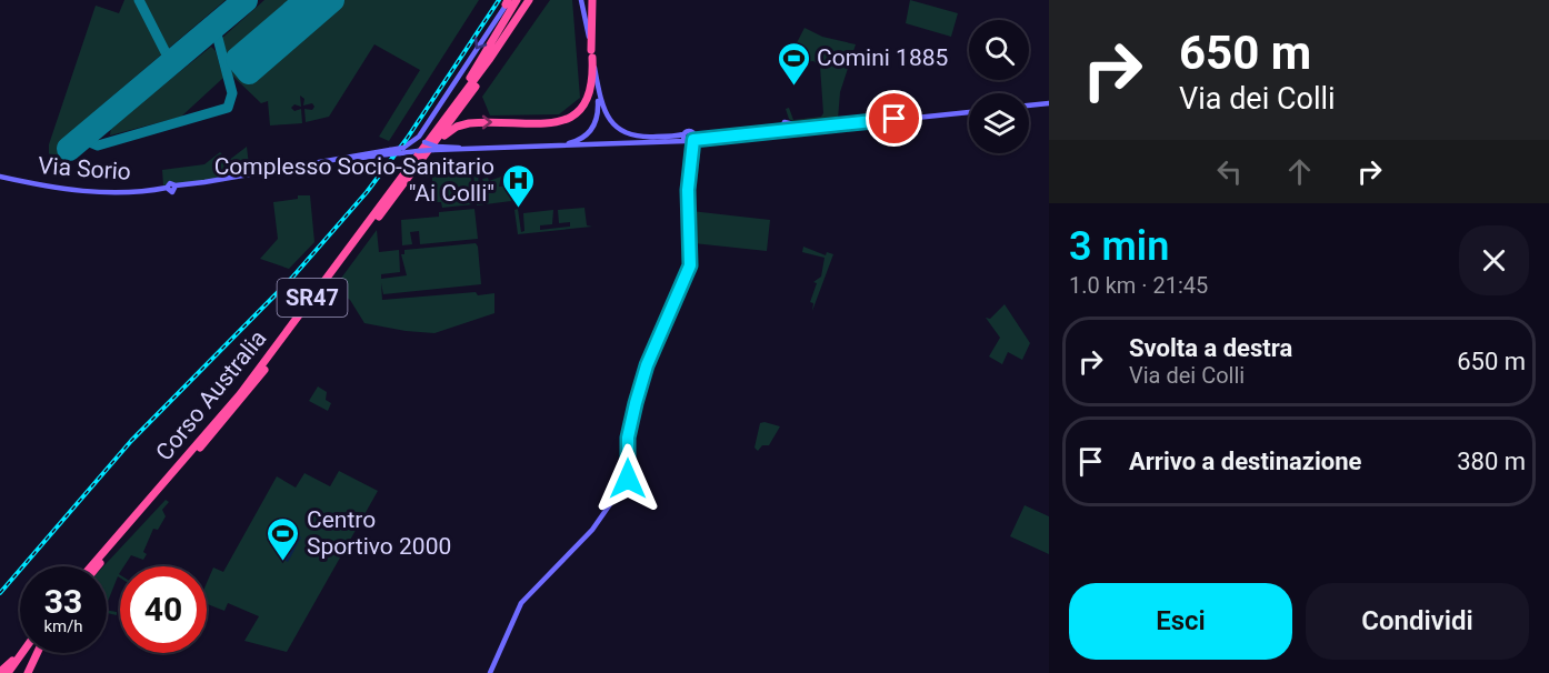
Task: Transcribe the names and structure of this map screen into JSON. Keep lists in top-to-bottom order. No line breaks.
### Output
{"streets":{"highway":["SR47","Corso Australia"],"main road":["Via Sorio"]},"places":{"sports":["Comini 1885","Centro Sportivo 2000"],"hospital":["Complesso Socio-Sanitario \"Ai Colli\""]},"page":{"turn":["650 m","Via dei Colli"],"heading":["3 min","1.0 km · 21:45"],"list":[{"name":"Svolta a destra","note":"Via dei Colli","value":"650 m"},{"name":"Arrivo a destinazione","value":"380 m"}],"speed":"33 km/h","limit":"40","buttons":["Esci","Condividi"]}}
